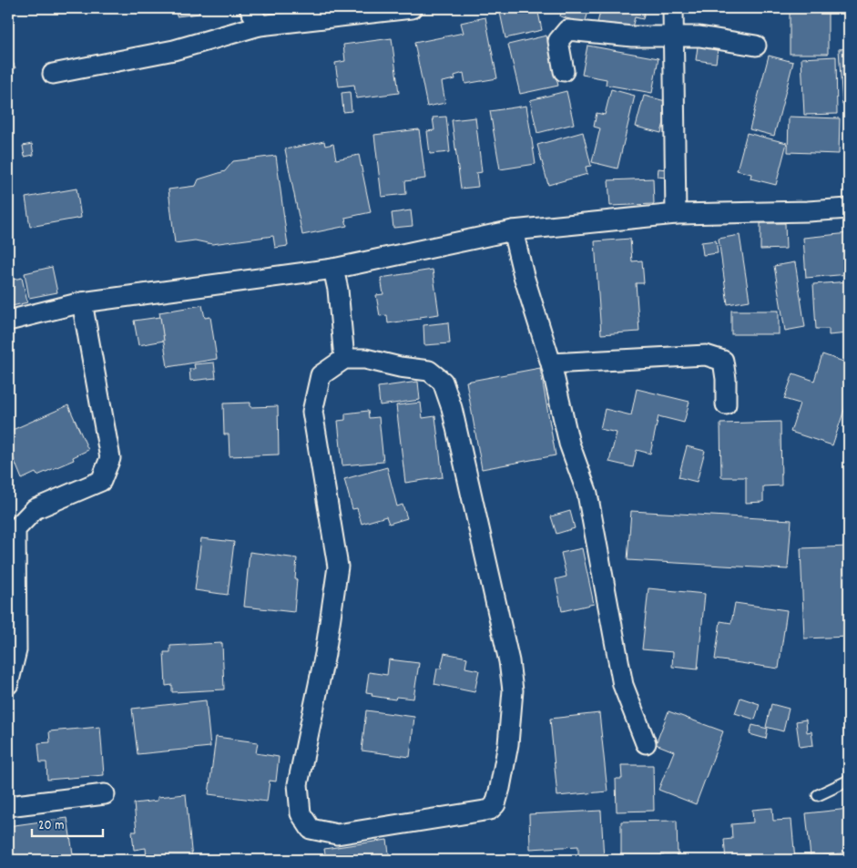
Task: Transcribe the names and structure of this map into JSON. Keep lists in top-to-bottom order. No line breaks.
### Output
{"scale_bar":"20 m"}
